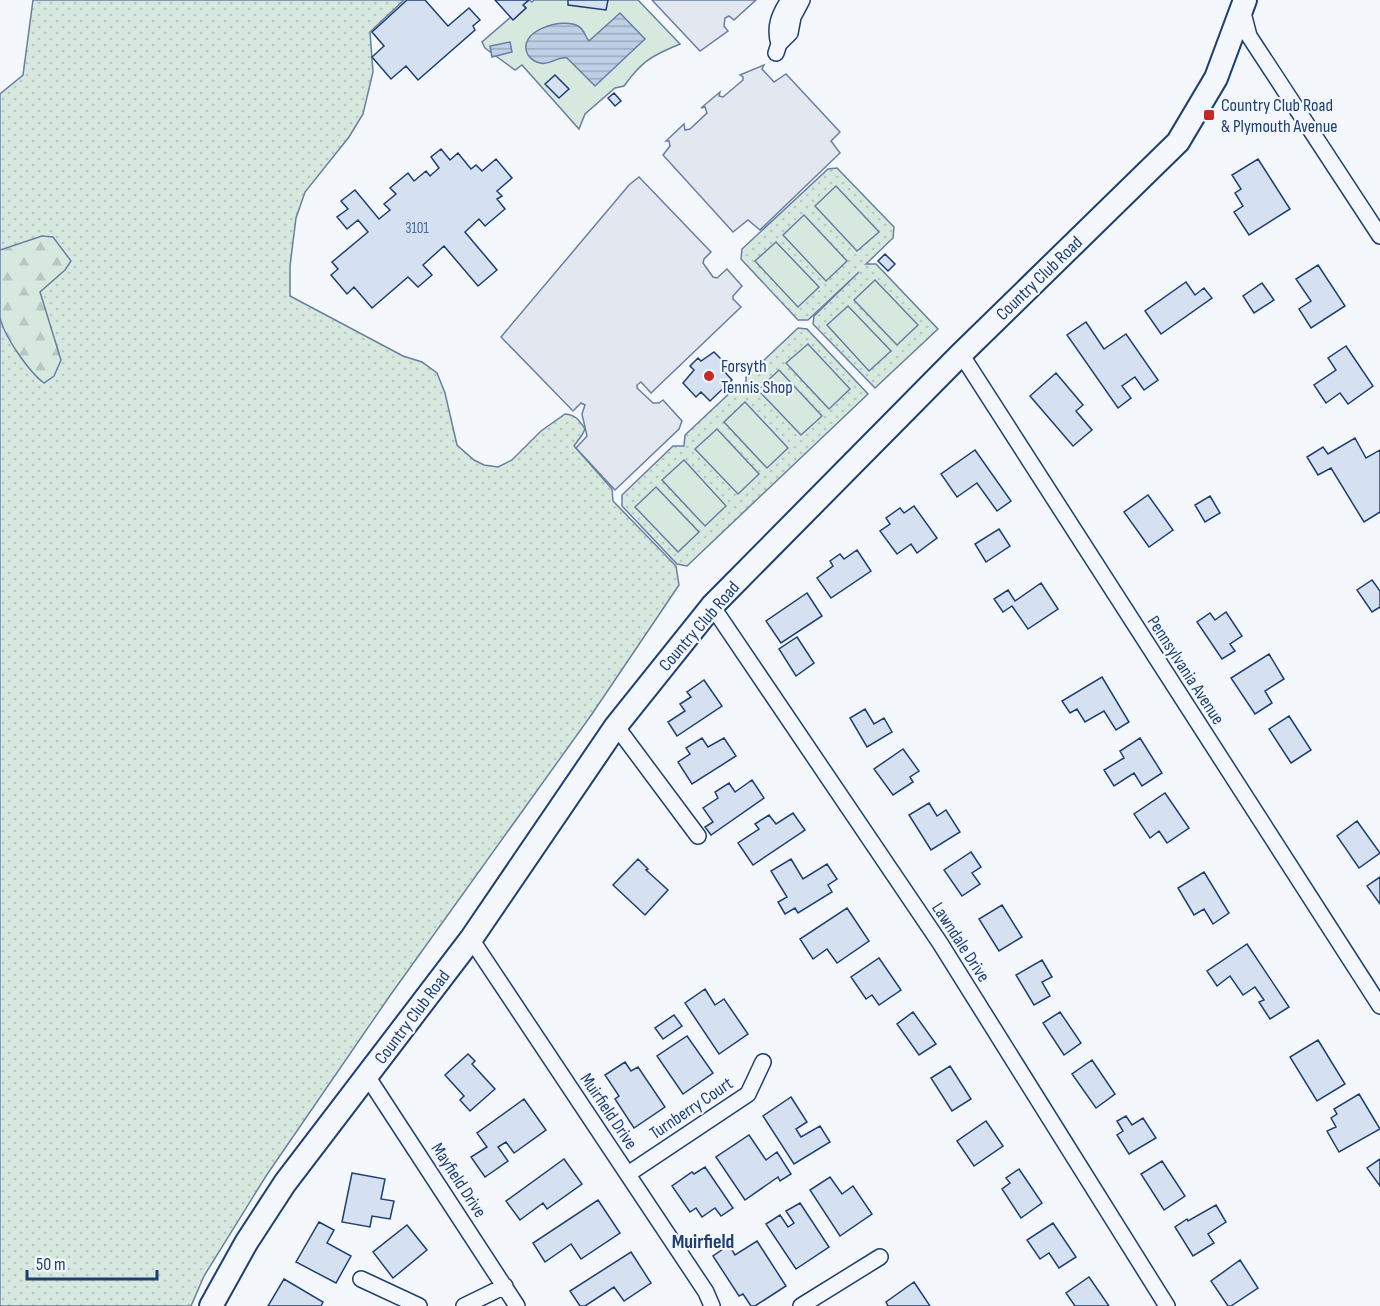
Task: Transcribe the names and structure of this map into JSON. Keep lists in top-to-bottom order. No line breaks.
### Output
{"streets":{"main road":["Country Club Road"],"street":["Pennsylvania Avenue","Lawndale Drive","Turnberry Court","Muirfield Drive","Mayfield Drive"]},"crossings":[["Country Club Road","Pennsylvania Avenue"],["Country Club Road","Lawndale Drive"],["Country Club Road","Muirfield Drive"],["Country Club Road","Mayfield Drive"],["Turnberry Court","Muirfield Drive"]],"districts":["Muirfield"],"places":{"transit":["Country Club Road & Plymouth Avenue"],"other":["Forsyth Tennis Shop"]},"house_numbers":["3101"],"scale_bar":"50 m"}
